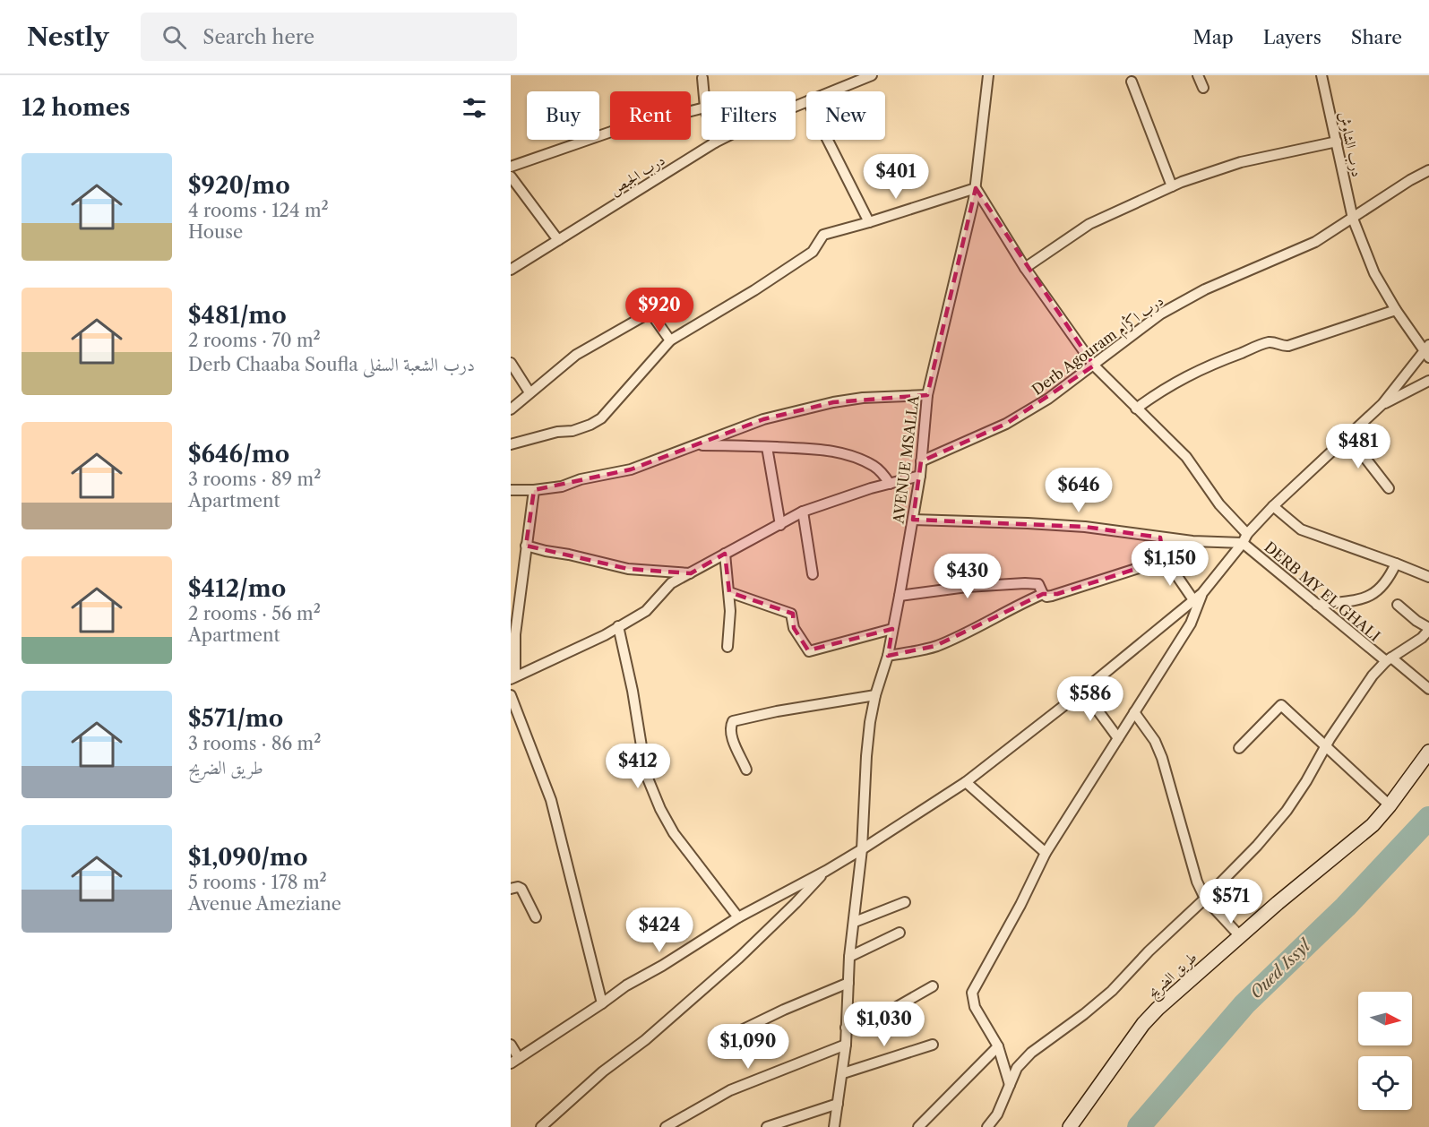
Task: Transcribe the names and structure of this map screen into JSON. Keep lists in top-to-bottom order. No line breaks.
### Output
{"streets":{"street":["درب الشاوش","درب الجبص","Derb Agouram درب اڭرام","AVENUE MSALLA","DERB MY EL GHALI","طريق الضريح"]},"crossings":[["درب الشاوش","Derb Agouram درب اڭرام"],["Derb Agouram درب اڭرام","AVENUE MSALLA"],["Derb Agouram درب اڭرام","DERB MY EL GHALI"],["AVENUE MSALLA","DERB MY EL GHALI"]],"water":["Oued Issyl"],"north":"right","page":{"header":"Nestly","search":"Search here","nav":["Map","Layers","Share"],"heading":"12 homes","chip":["Buy","Rent","Filters","New"],"list":[{"name":"$920/mo","note":"4 rooms · 124 m² · House"},{"name":"$481/mo","note":"2 rooms · 70 m² · Derb Chaaba Soufla درب الشعبة السفلى"},{"name":"$646/mo","note":"3 rooms · 89 m² · Apartment"},{"name":"$412/mo","note":"2 rooms · 56 m² · Apartment"},{"name":"$571/mo","note":"3 rooms · 86 m² · طريق الضريح"},{"name":"$1,090/mo","note":"5 rooms · 178 m² · Avenue Ameziane"}],"price":["$401","$920","$481","$646","$1,150","$430","$586","$412","$571","$424","$1,030","$1,090"]}}
